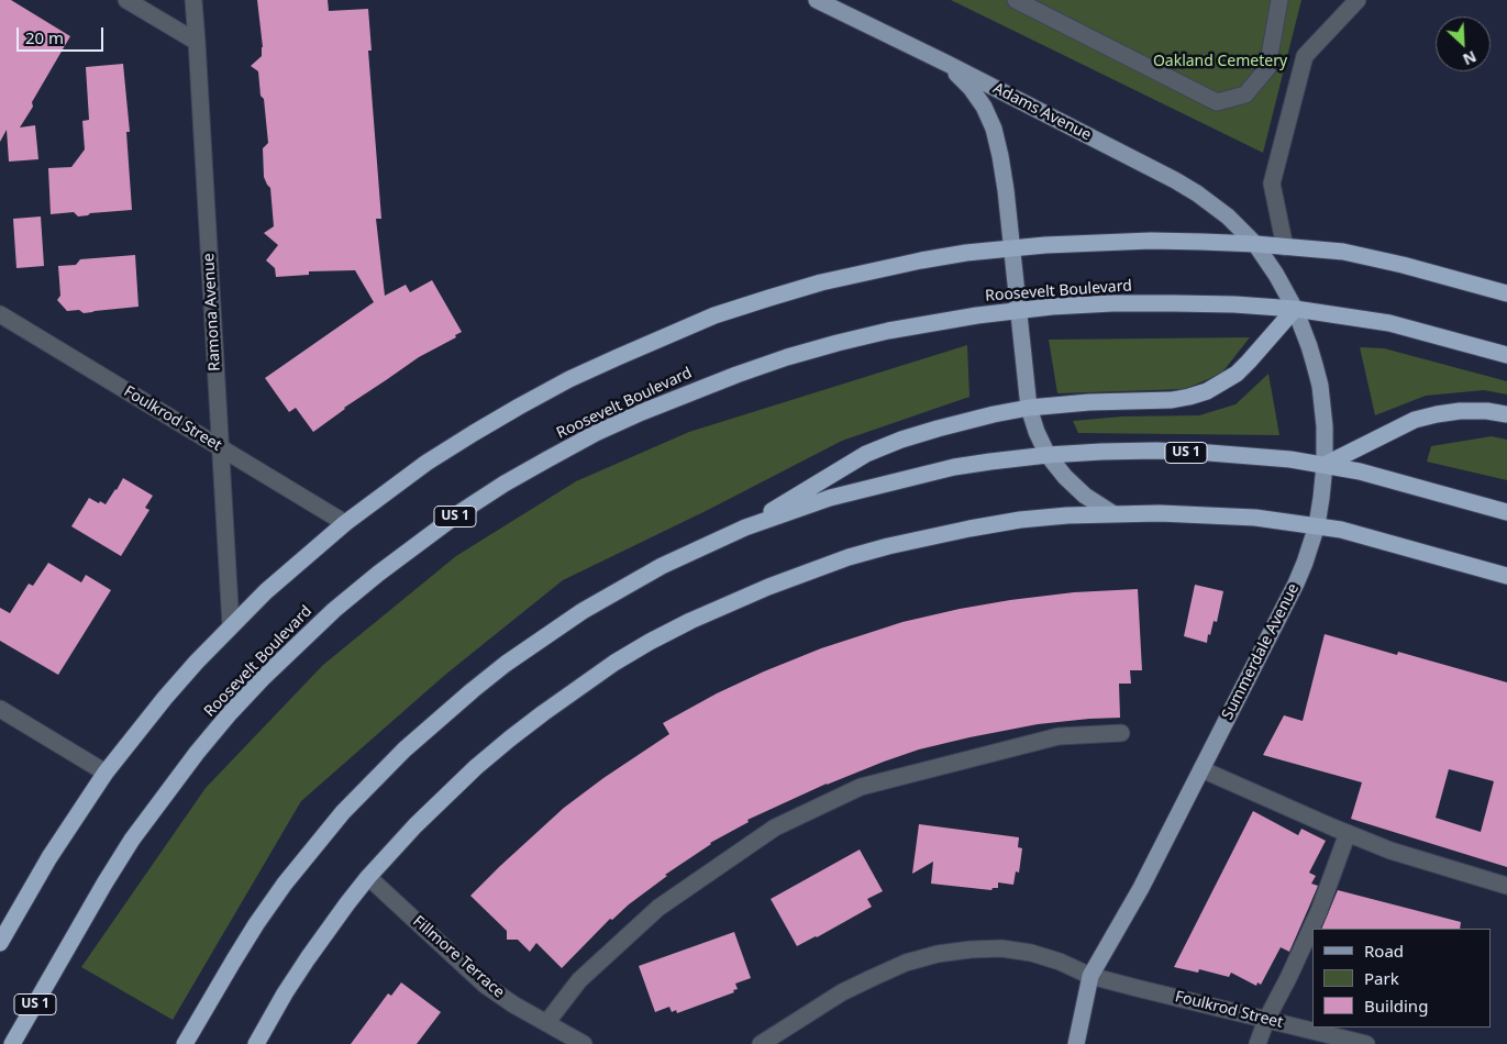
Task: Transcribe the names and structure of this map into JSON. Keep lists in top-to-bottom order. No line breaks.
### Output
{"streets":{"highway":["Roosevelt Boulevard","US 1"],"main road":["Adams Avenue","Summerdale Avenue"],"street":["Ramona Avenue","Foulkrod Street","Fillmore Terrace"]},"crossings":[["Adams Avenue","Summerdale Avenue"],["Roosevelt Boulevard","Summerdale Avenue"],["Ramona Avenue","Foulkrod Street"],["Foulkrod Street","Summerdale Avenue"],["US 1","Summerdale Avenue"]],"parks":["Oakland Cemetery"],"legend":["Road","Park","Building"],"scale_bar":"20 m","north":"bottom right"}
